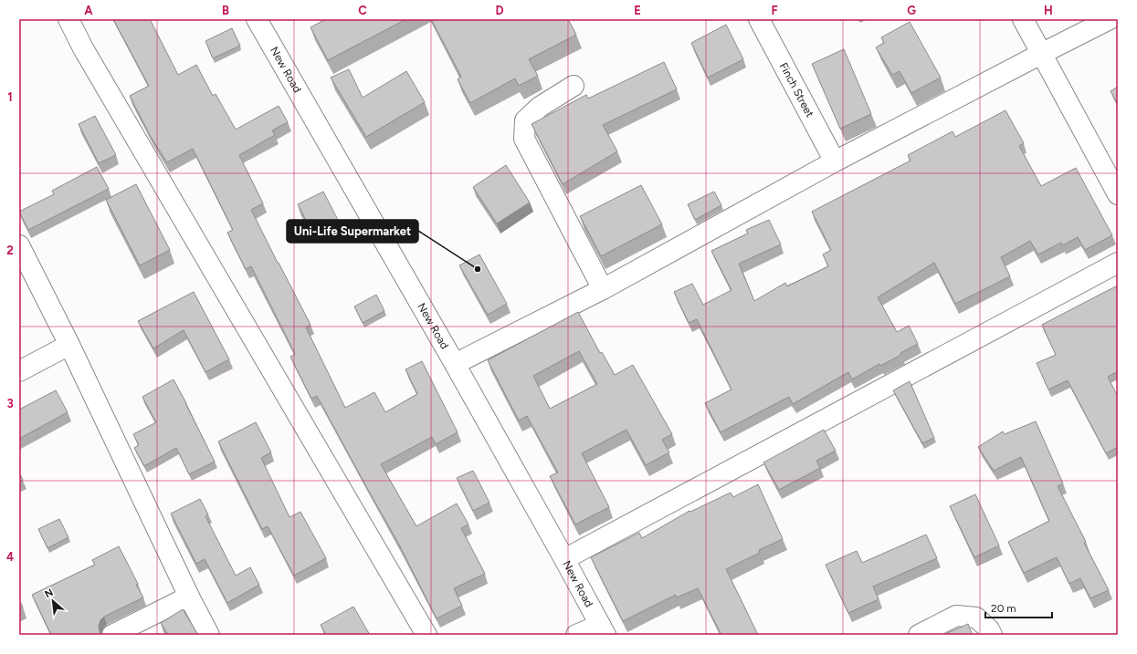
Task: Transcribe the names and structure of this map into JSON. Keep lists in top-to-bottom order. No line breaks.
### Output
{"streets":{"street":["New Road","Finch Street"]},"places":["Uni-Life Supermarket"],"scale_bar":"20 m","north":"top left","grid":{"columns":["A","B","C","D","E","F","G","H"],"rows":["1","2","3","4"]}}
